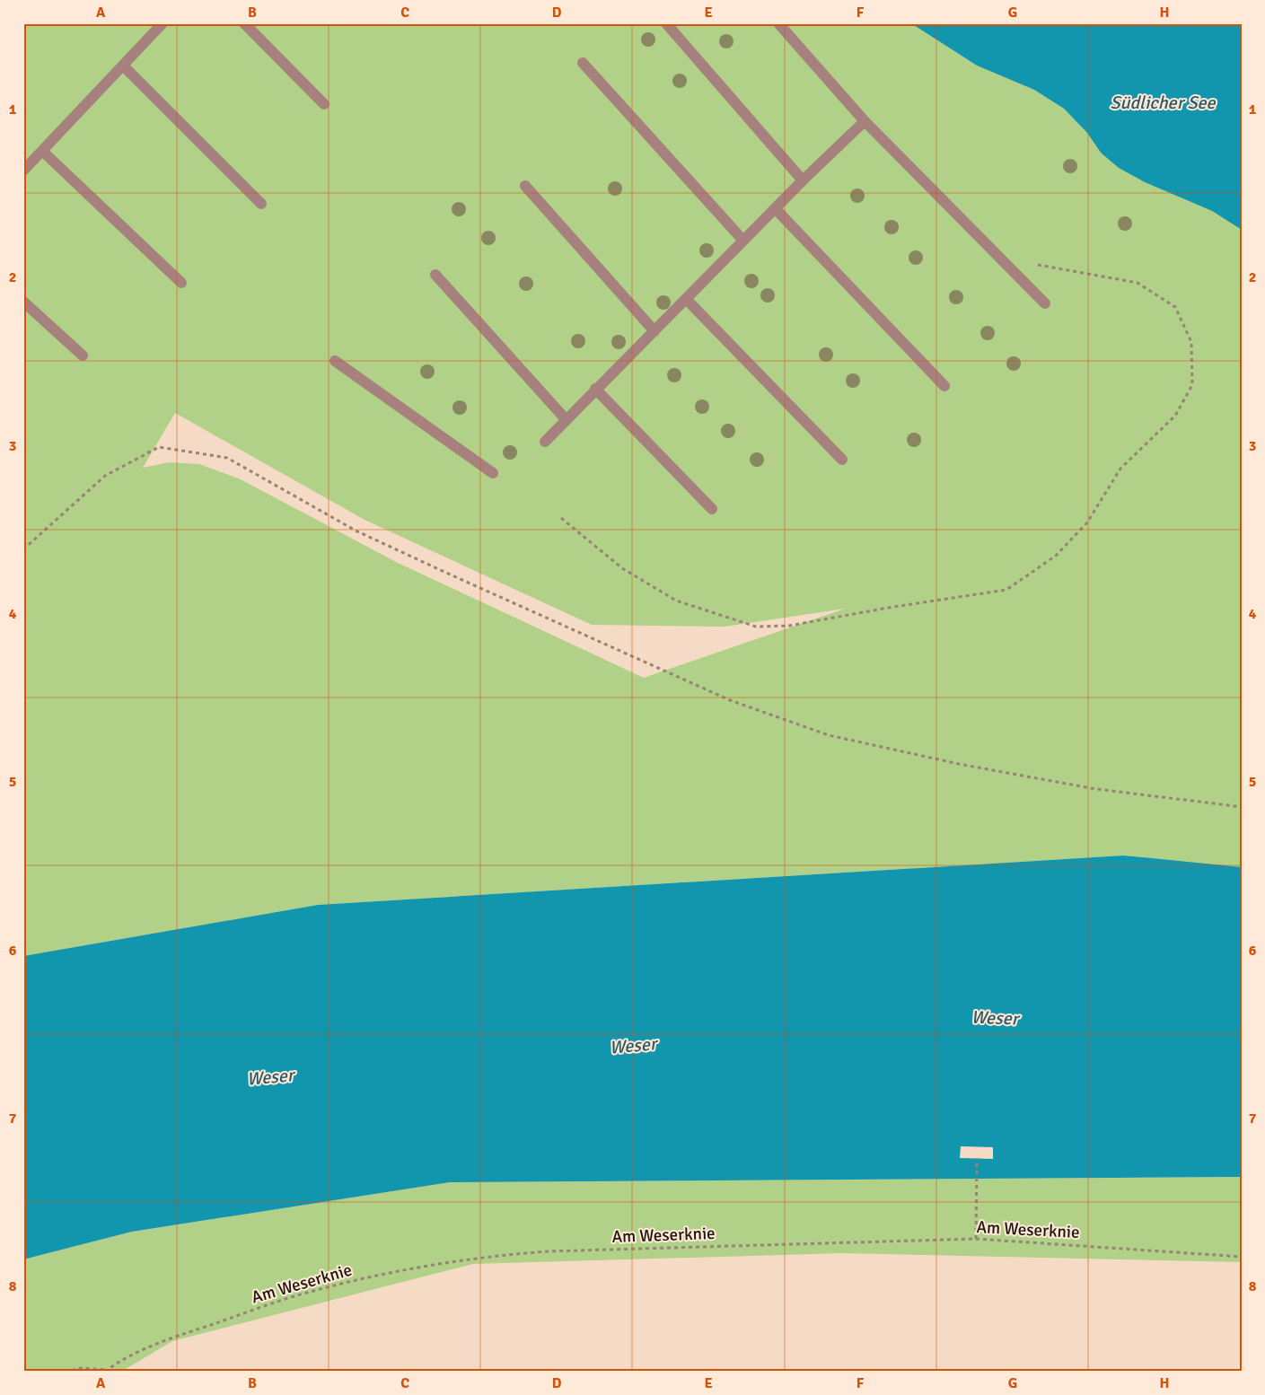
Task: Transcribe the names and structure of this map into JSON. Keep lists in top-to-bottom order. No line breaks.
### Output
{"streets":{"path":["Am Weserknie"]},"water":["Südlicher See","Weser"],"grid":{"columns":["A","B","C","D","E","F","G","H"],"rows":["1","2","3","4","5","6","7","8"]}}
